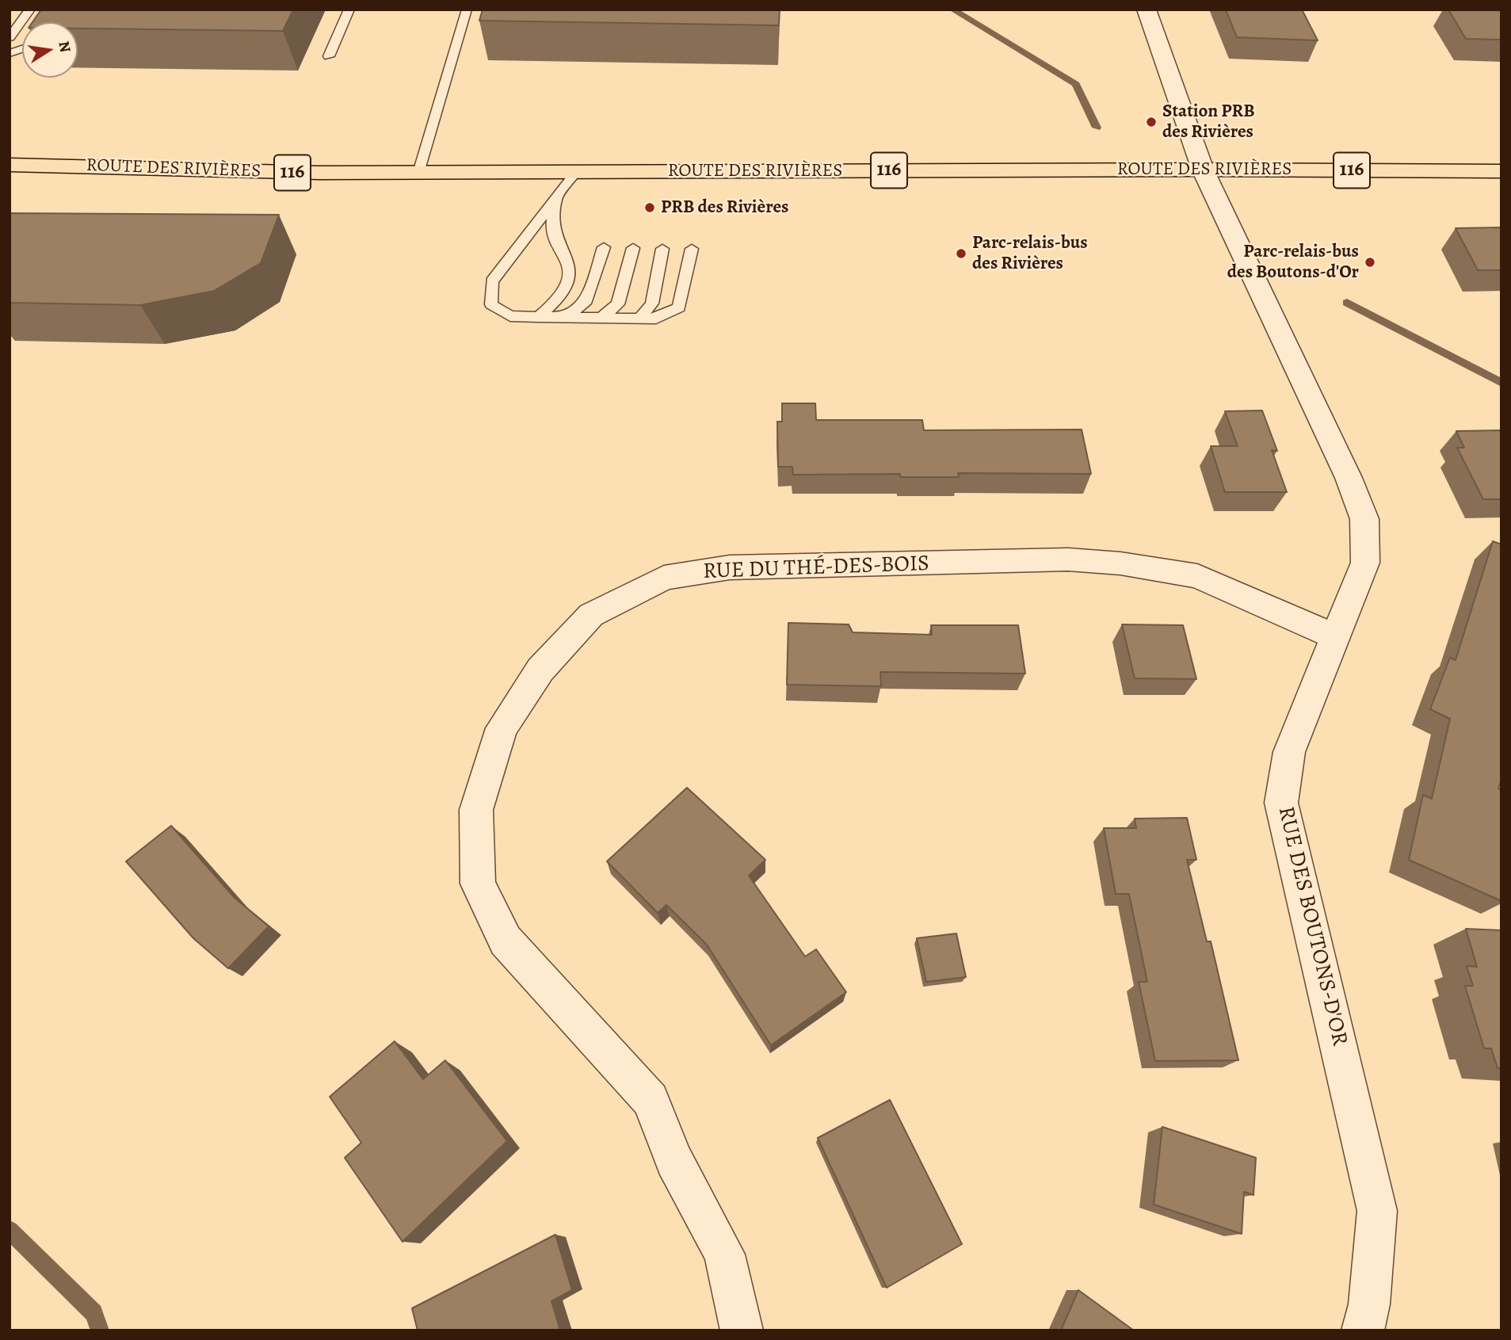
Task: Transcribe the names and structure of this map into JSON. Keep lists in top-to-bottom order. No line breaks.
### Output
{"streets":{"main road":["ROUTE DES RIVIÈRES","116"],"street":["RUE DU THÉ-DES-BOIS","RUE DES BOUTONS-D'OR"]},"crossings":[["ROUTE DES RIVIÈRES","RUE DES BOUTONS-D'OR"],["RUE DU THÉ-DES-BOIS","RUE DES BOUTONS-D'OR"]],"places":["Station PRB des Rivières","PRB des Rivières","Parc-relais-bus des Rivières","Parc-relais-bus des Boutons-d'Or"],"north":"right"}
